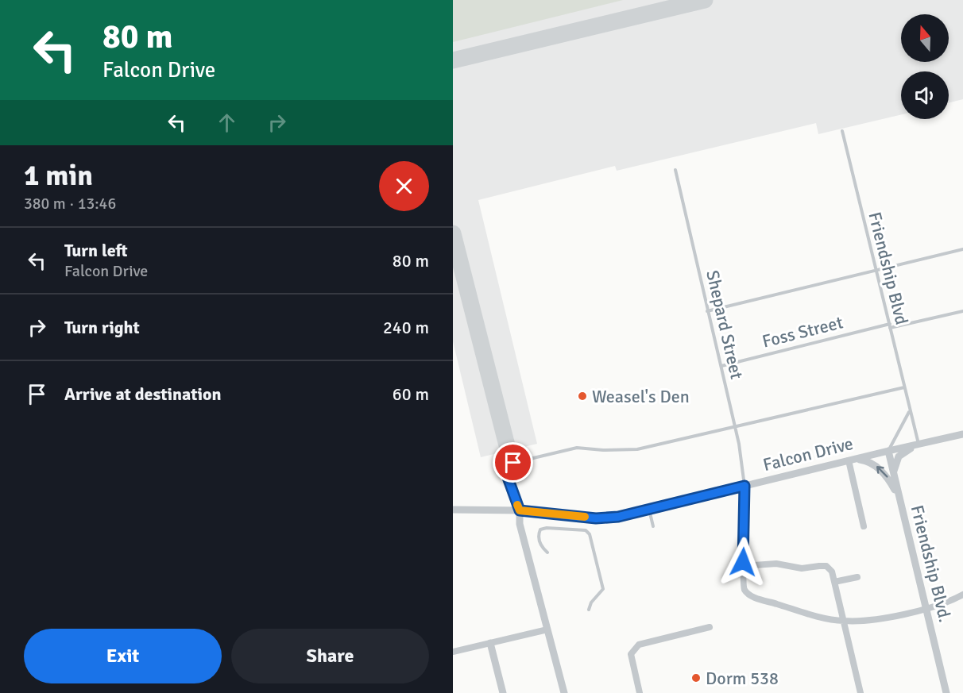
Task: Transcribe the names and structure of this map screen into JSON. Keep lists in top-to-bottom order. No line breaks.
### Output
{"streets":{"street":["Falcon Drive","Friendship Blvd."],"lane":["Friendship Blvd","Shepard Street","Foss Street"]},"crossings":[["Friendship Blvd","Foss Street"],["Friendship Blvd","Falcon Drive"],["Shepard Street","Foss Street"],["Shepard Street","Falcon Drive"],["Falcon Drive","Friendship Blvd."]],"places":["Weasel's Den","Dorm 538"],"north":"top","page":{"turn":["80 m","Falcon Drive"],"heading":["1 min","380 m · 13:46"],"list":[{"name":"Turn left","note":"Falcon Drive","value":"80 m"},{"name":"Turn right","value":"240 m"},{"name":"Arrive at destination","value":"60 m"}],"buttons":["Exit","Share"]}}
